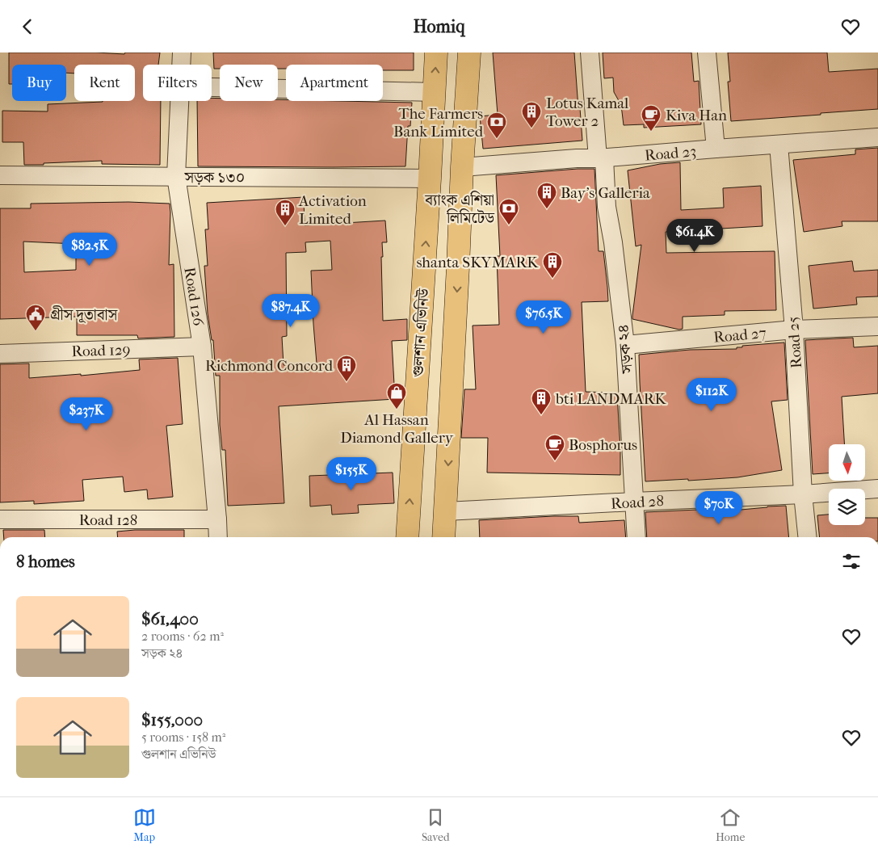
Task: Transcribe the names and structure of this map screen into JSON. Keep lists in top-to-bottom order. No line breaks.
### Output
{"streets":{"main road":["গুলশান এভিনিউ"],"street":["Road 23","সড়ক ১৩০","Road 126","Road 27","Road 25","সড়ক ২৪","Road 129","Road 28","Road 128"]},"crossings":[["Road 23","Road 25"],["Road 23","সড়ক ২৪"],["সড়ক ১৩০","Road 126"],["সড়ক ১৩০","গুলশান এভিনিউ"],["Road 126","Road 129"],["Road 126","Road 128"],["Road 27","Road 25"],["Road 27","সড়ক ২৪"],["Road 25","Road 28"],["সড়ক ২৪","Road 28"]],"places":{"building":["Lotus Kamal Tower 2","Bay's Galleria","Activation Limited","shanta SKYMARK","Richmond Concord","bti LANDMARK"],"cafe":["Kiva Han","Bosphorus"],"bank":["The Farmers Bank Limited","ব্যাংক এশিয়া লিমিটেড"],"public building":["গ্রীস দূতাবাস"],"shop":["Al Hassan Diamond Gallery"]},"north":"bottom","page":{"header":"Homiq","chip":["Buy","Rent","Filters","New","Apartment"],"price":["$61.4K","$82.5K","$87.4K","$76.5K","$112K","$237K","$155K","$70K"],"heading":"8 homes","list":[{"name":"$61,400","note":"2 rooms · 62 m² · সড়ক ২৪"},{"name":"$155,000","note":"5 rooms · 158 m² · গুলশান এভিনিউ"}],"tabs":["Map","Saved","Home"]}}
